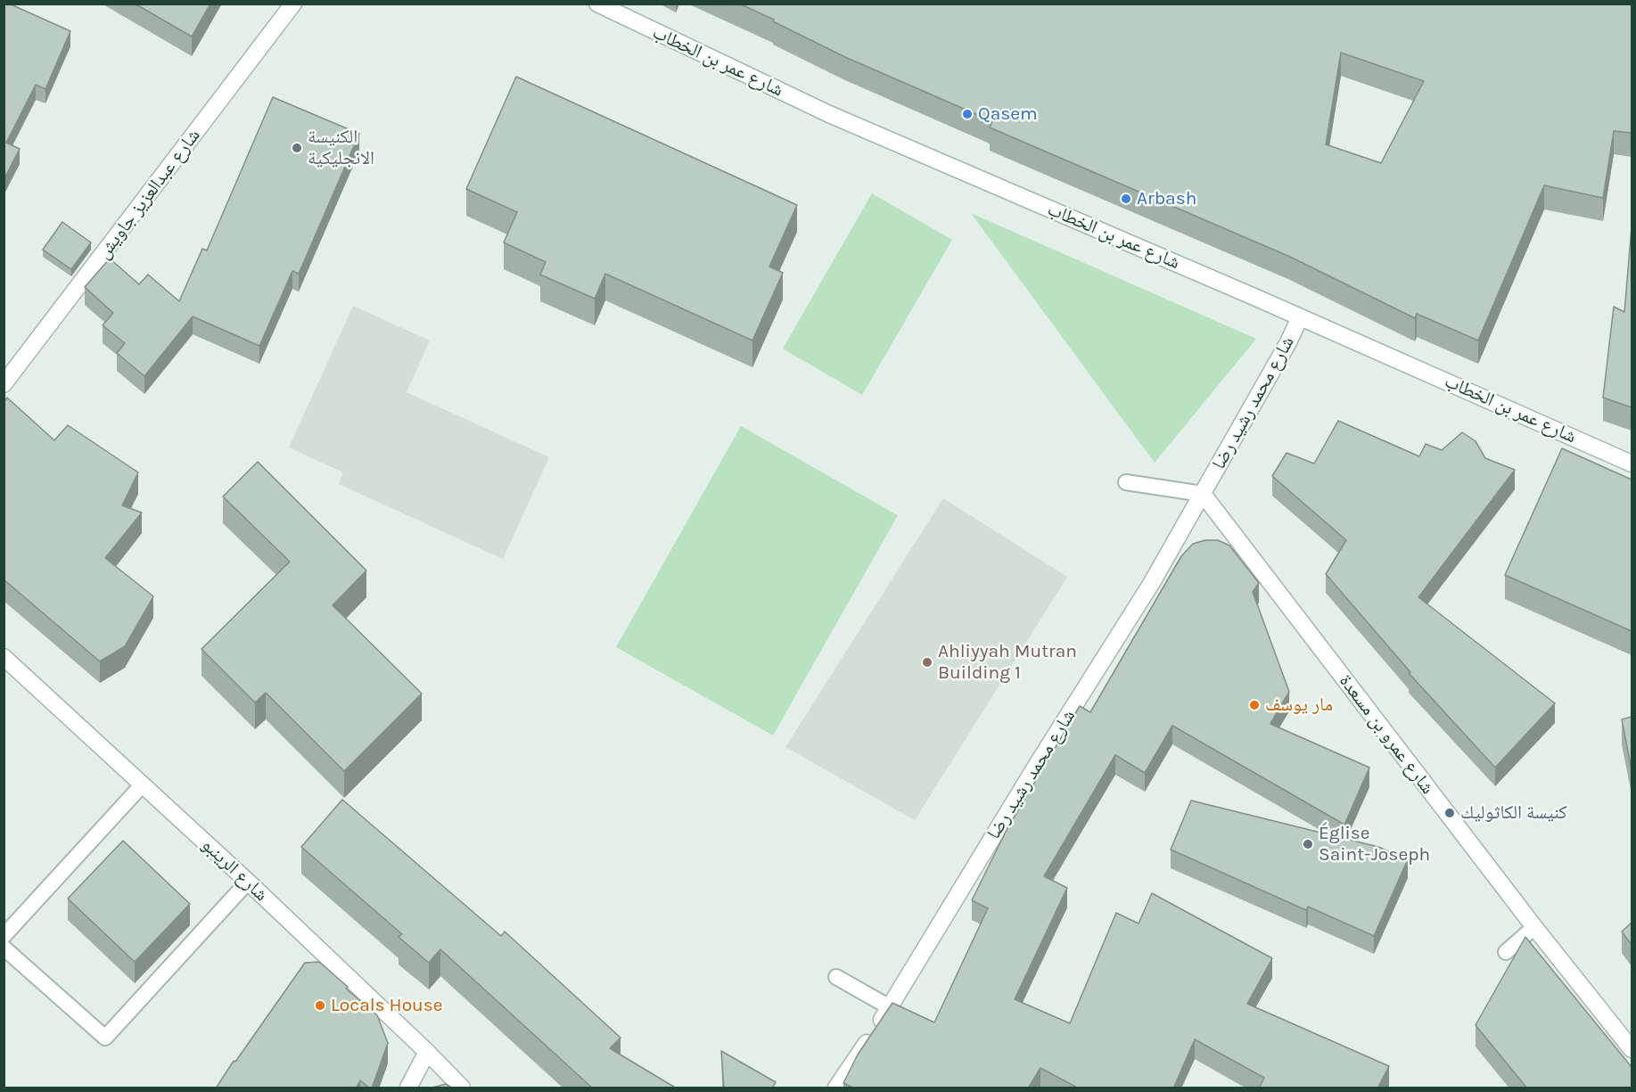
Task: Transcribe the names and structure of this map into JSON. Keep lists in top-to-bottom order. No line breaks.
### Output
{"streets":{"street":["شارع عمر بن الخطاب","شارع عبدالعزيز جاويش","شارع محمد رشيد رضا","شارع عمرو بن مسعدة","شارع الرينبو"]},"crossings":[["شارع عمر بن الخطاب","شارع محمد رشيد رضا"],["شارع محمد رشيد رضا","شارع عمرو بن مسعدة"]],"places":["Qasem","الكنيسة الانجليكية","Arbash","Ahliyyah Mutran Building 1","مار يوسف","كنيسة الكاثوليك","Église Saint-Joseph","Locals House"]}
